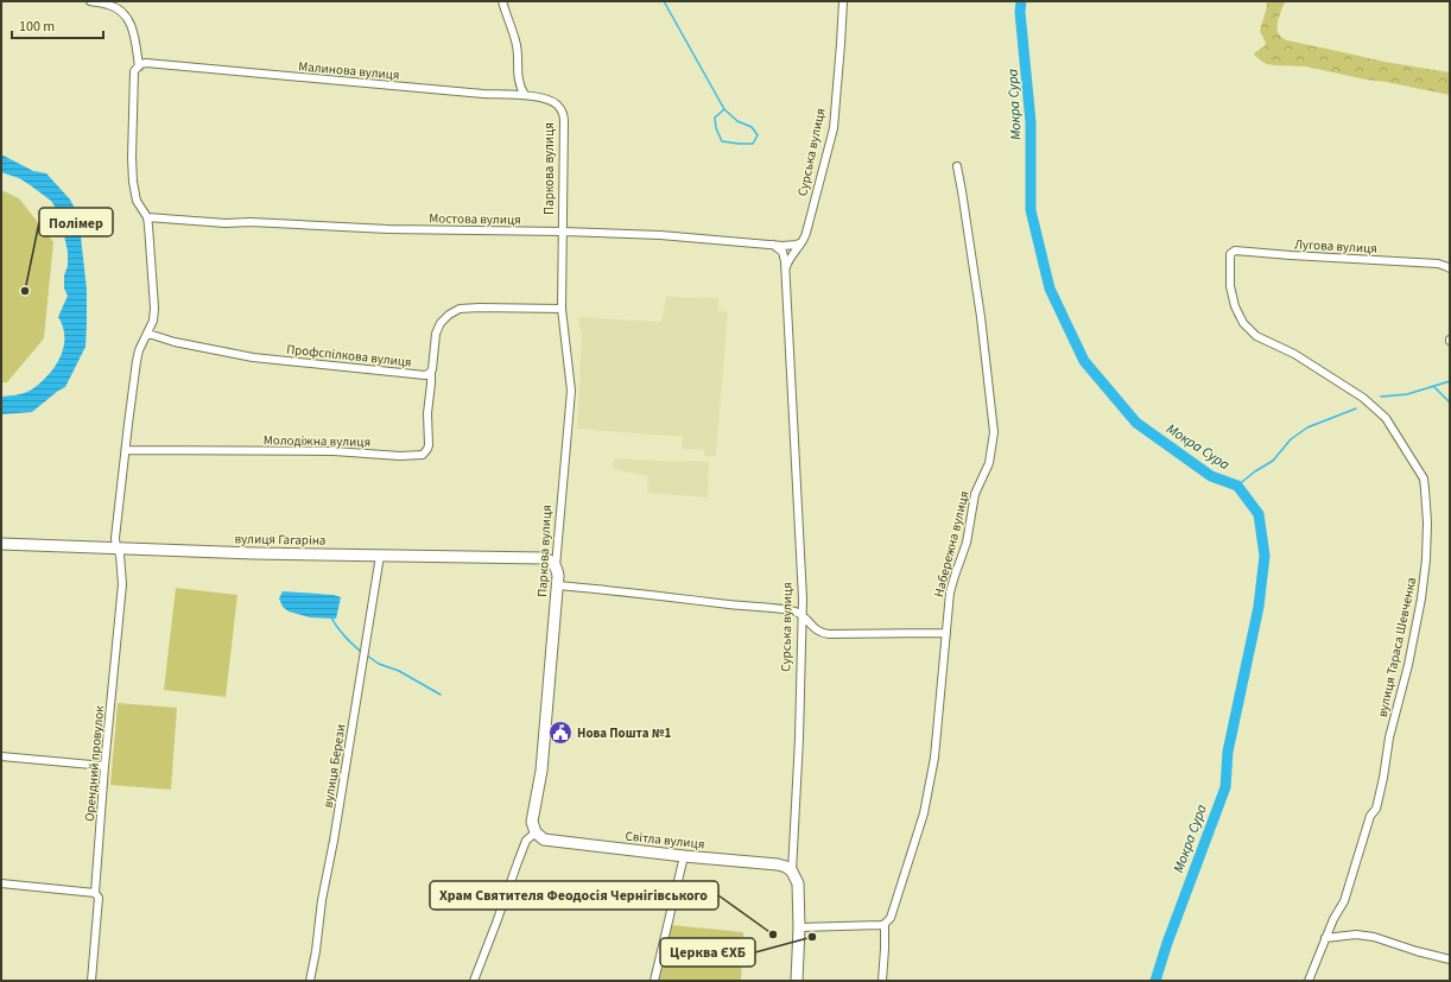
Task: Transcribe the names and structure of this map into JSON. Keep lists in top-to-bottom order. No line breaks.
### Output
{"streets":{"street":["Малинова вулиця","Сурська вулиця","Паркова вулиця","Мостова вулиця","Лугова вулиця","Профспілкова вулиця","Молодіжна вулиця","вулиця Гагаріна","Набережна вулиця","вулиця Тараса Шевченка","Орендний провулок","вулиця Берези","Світла вулиця"]},"crossings":[["Малинова вулиця","Паркова вулиця"],["Сурська вулиця","Мостова вулиця"],["Сурська вулиця","Світла вулиця"],["Паркова вулиця","Мостова вулиця"],["Паркова вулиця","вулиця Гагаріна"],["Паркова вулиця","Світла вулиця"],["Лугова вулиця","вулиця Тараса Шевченка"],["Профспілкова вулиця","Молодіжна вулиця"],["вулиця Гагаріна","Орендний провулок"],["вулиця Гагаріна","вулиця Берези"]],"water":["Мокра Сура"],"places":{"other":["Полімер","Храм Святителя Феодосія Чернігівського","Церква ЄХБ"],"public building":["Нова Пошта №1"]},"scale_bar":"100 m"}
